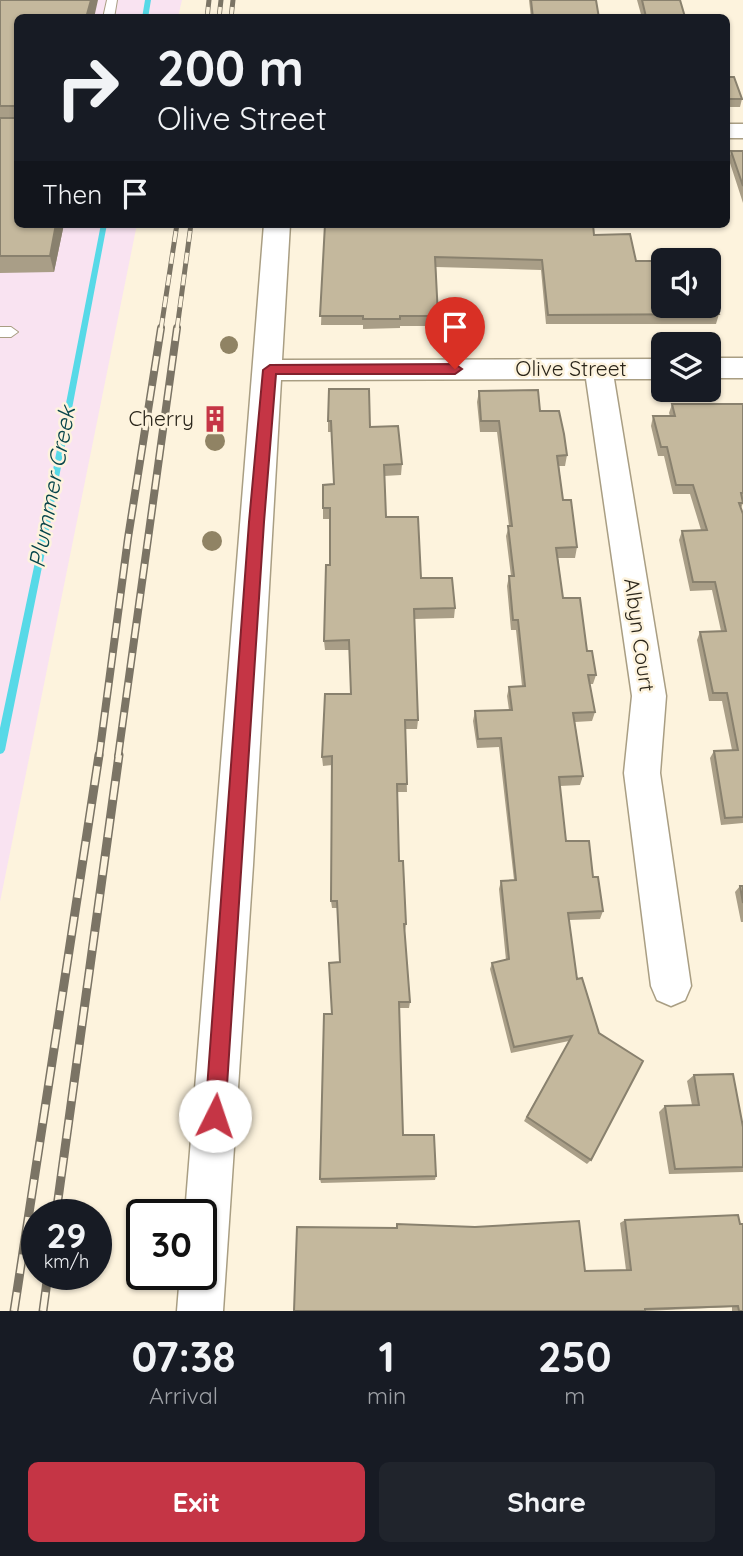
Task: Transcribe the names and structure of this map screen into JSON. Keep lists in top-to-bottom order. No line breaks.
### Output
{"streets":{"street":["Olive Street","Albyn Court"]},"crossings":[["Olive Street","Albyn Court"]],"water":["Plummer Creek"],"places":{"building":["Cherry"]},"page":{"turn":["200 m","Olive Street"],"then":"Then","speed":"29 km/h","limit":"30","eta":["07:38","Arrival","1","min","250","m"],"buttons":["Exit","Share"]}}
